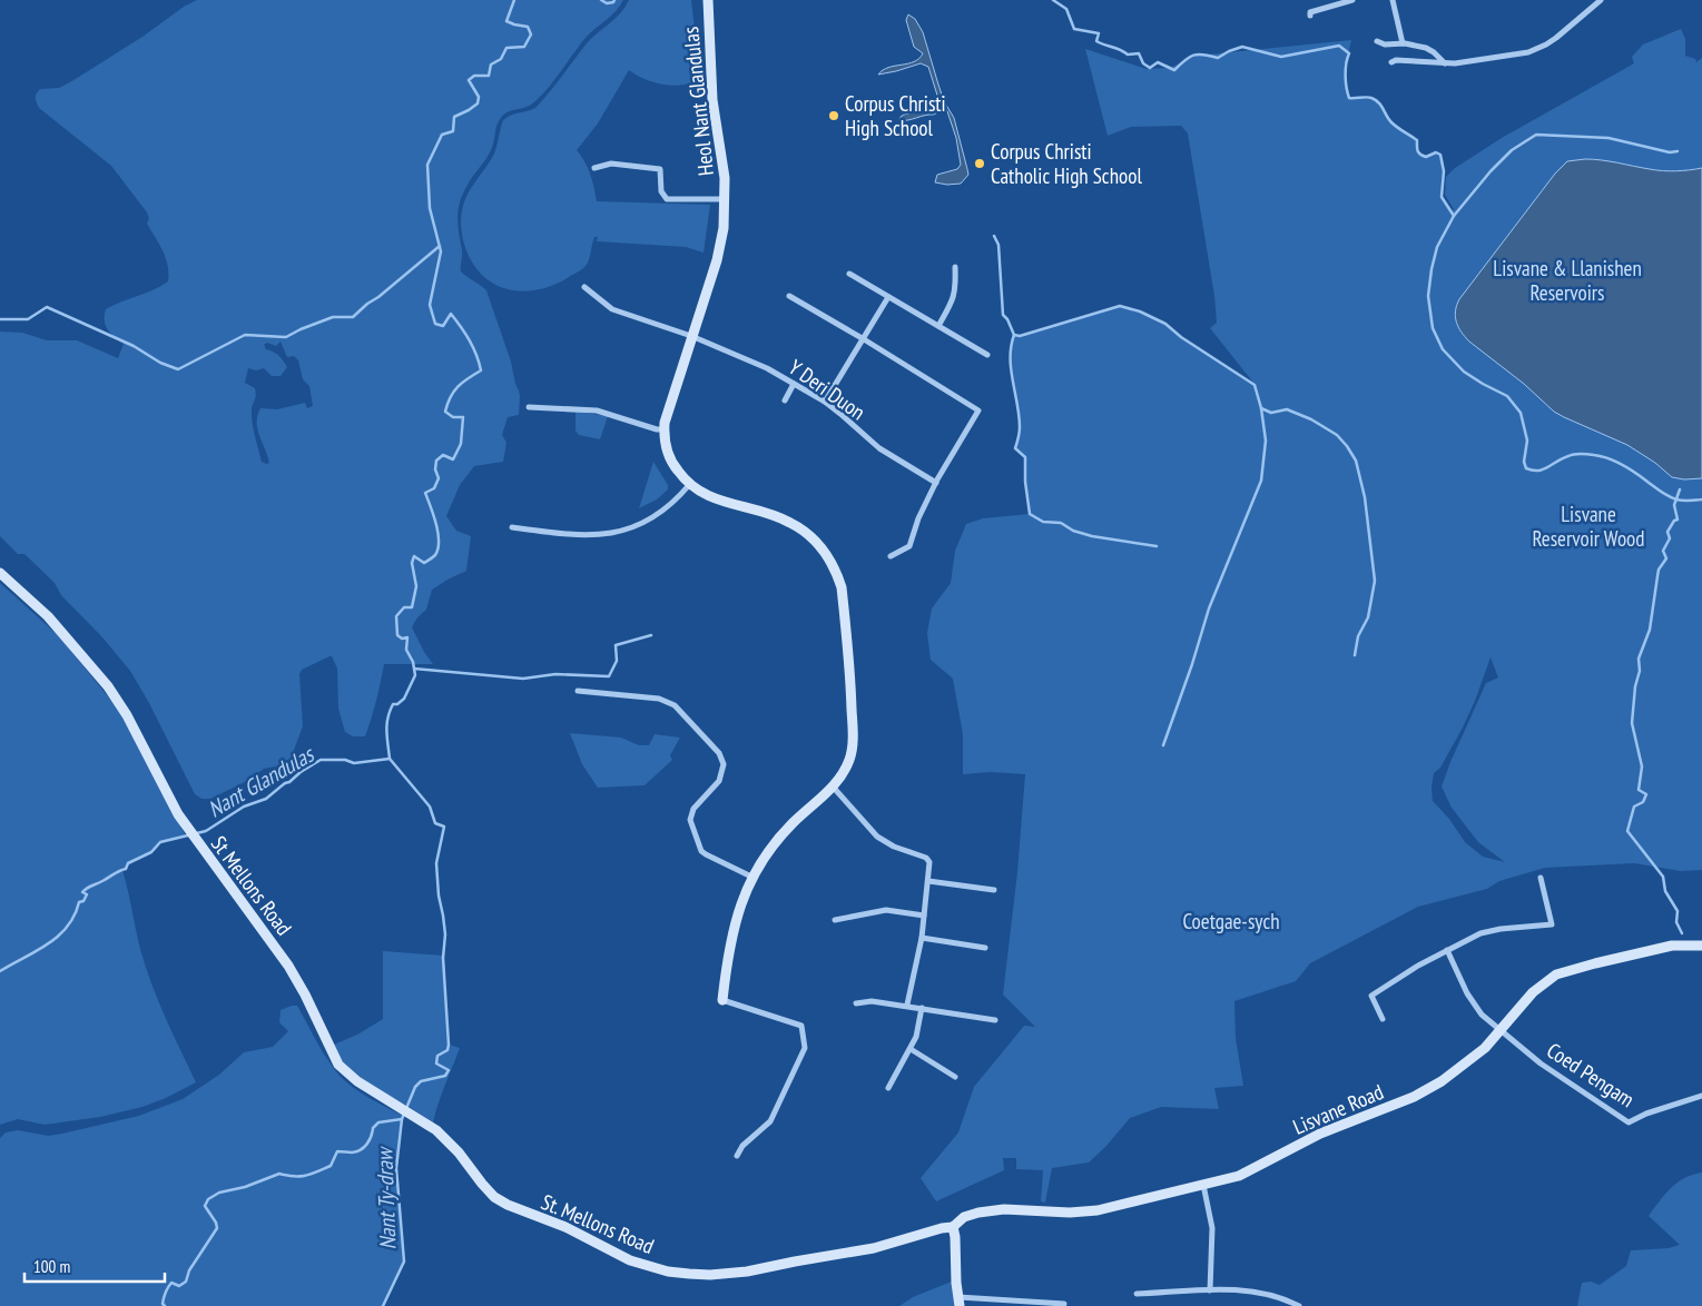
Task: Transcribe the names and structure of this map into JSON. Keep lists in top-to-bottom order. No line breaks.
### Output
{"streets":{"main road":["Heol Nant Glandulas","St Mellons Road","Lisvane Road","St. Mellons Road"],"street":["Y Deri Duon","Coed Pengam"]},"crossings":[["Heol Nant Glandulas","Y Deri Duon"],["St Mellons Road","St. Mellons Road"],["Coed Pengam","Lisvane Road"],["Lisvane Road","St. Mellons Road"]],"water":["Nant Glandulas","Nant Ty-draw"],"parks":["Lisvane & Llanishen Reservoirs","Lisvane Reservoir Wood","Coetgae-sych"],"places":["Corpus Christi High School","Corpus Christi Catholic High School"],"scale_bar":"100 m"}
